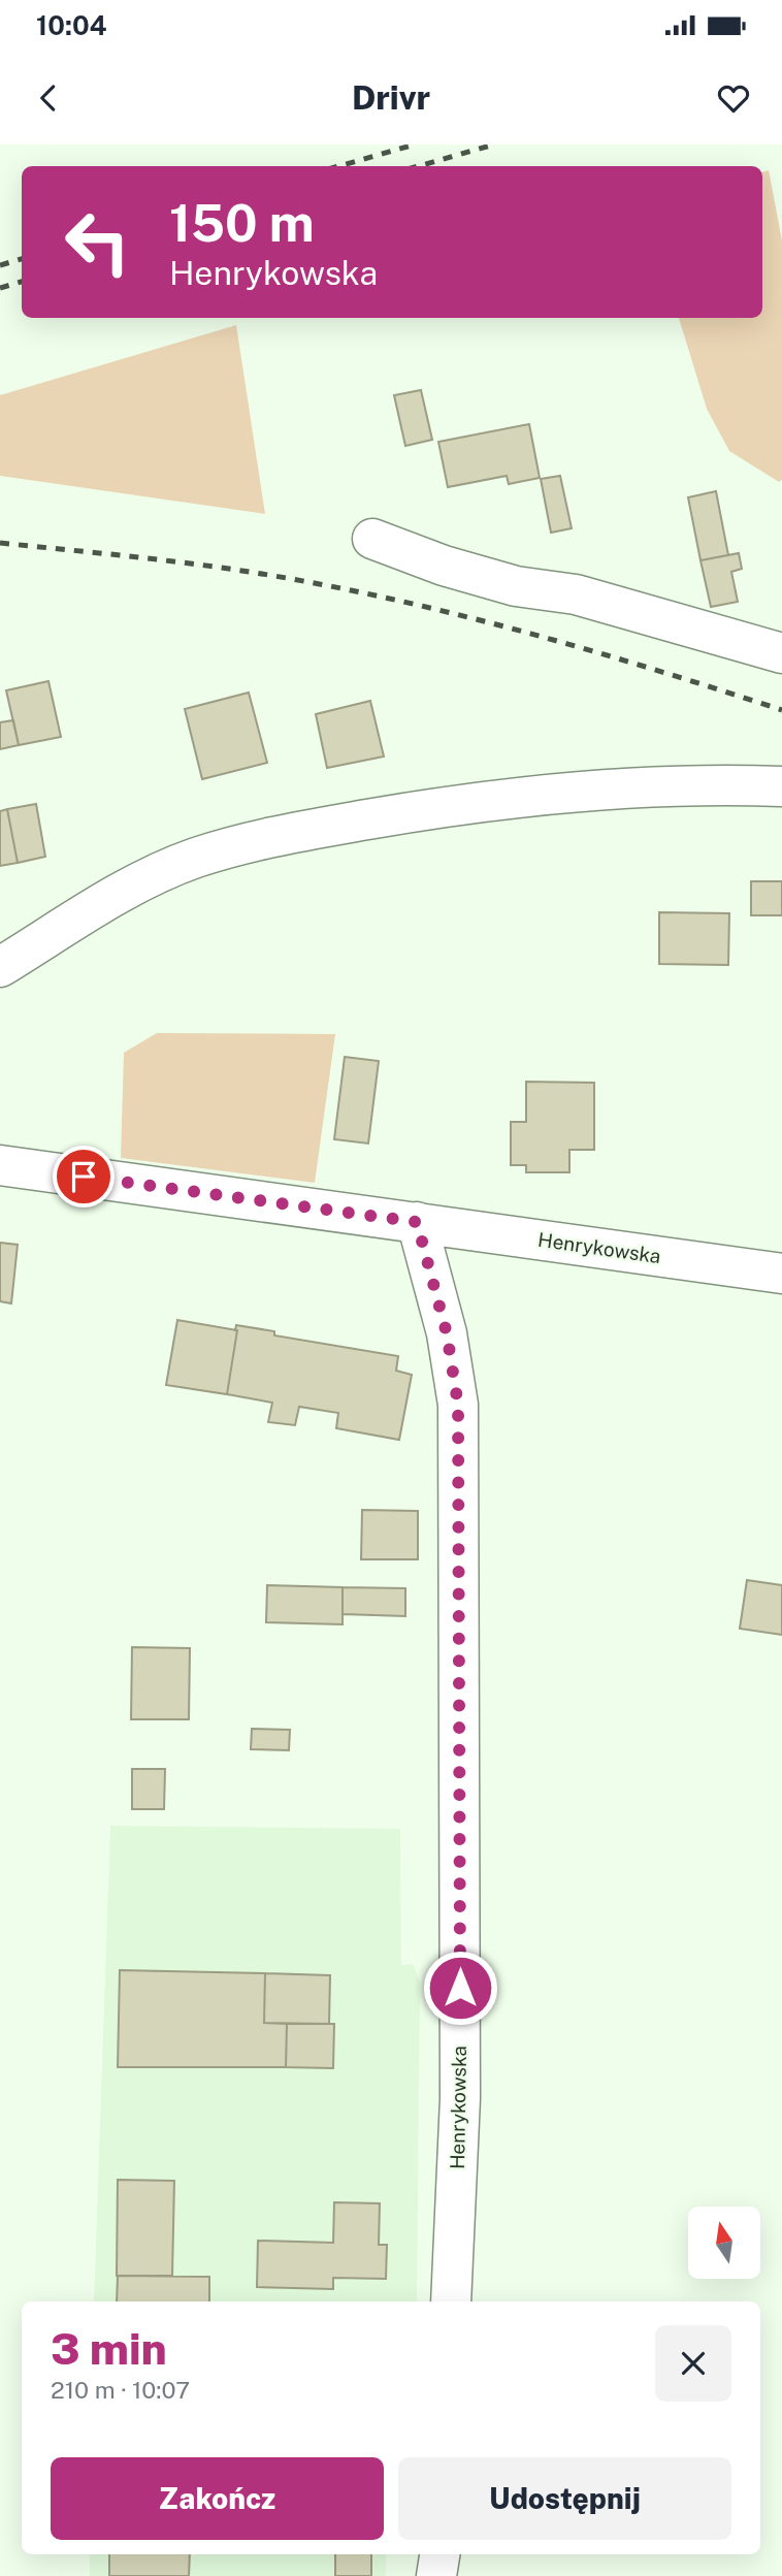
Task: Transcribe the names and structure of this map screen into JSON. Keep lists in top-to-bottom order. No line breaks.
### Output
{"streets":{"street":["Henrykowska"]},"north":"top","page":{"status":"10:04","header":"Drivr","turn":["150 m","Henrykowska"],"heading":["3 min","210 m · 10:07"],"buttons":["Zakończ","Udostępnij"]}}
